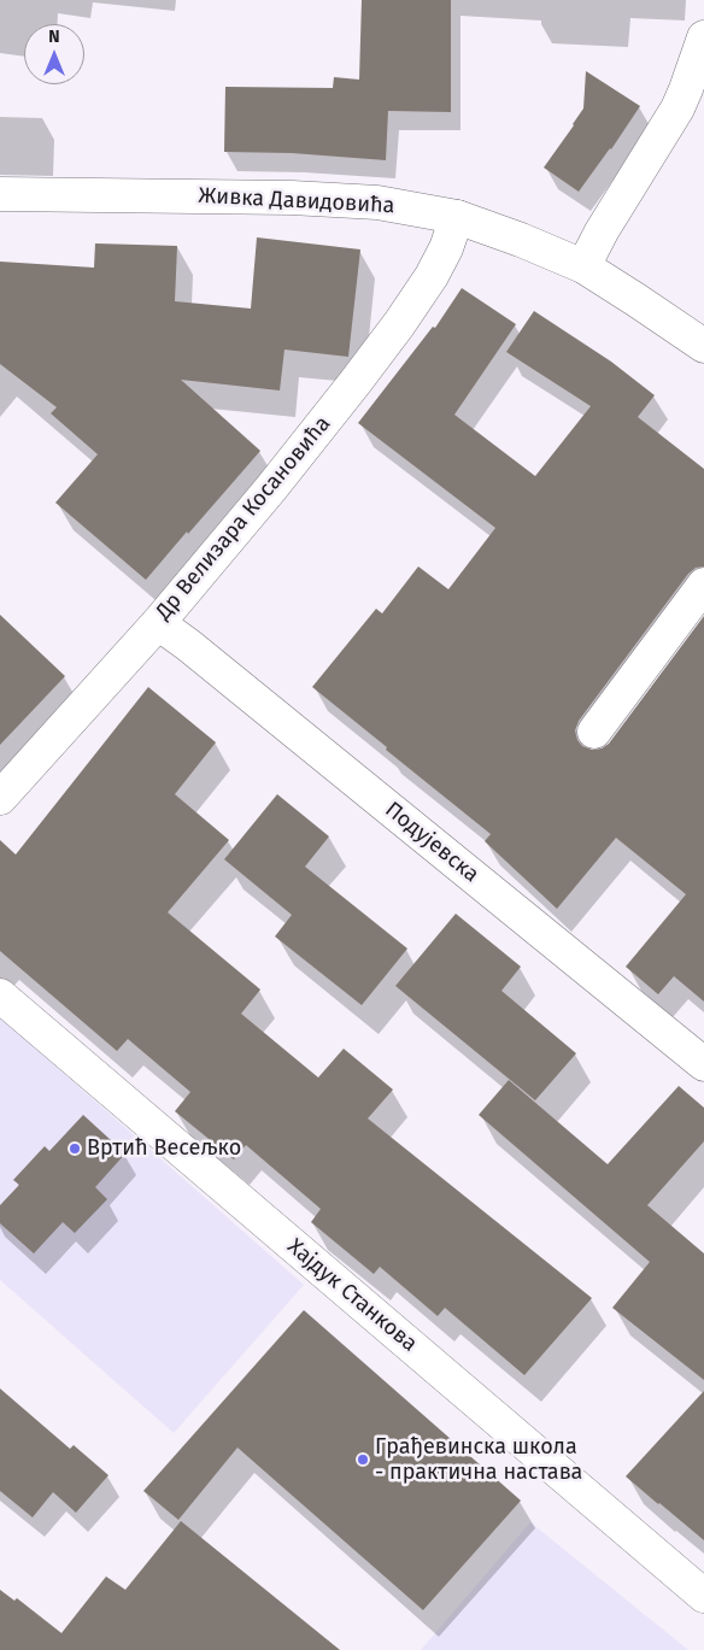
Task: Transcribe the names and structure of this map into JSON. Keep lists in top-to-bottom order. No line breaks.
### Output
{"streets":{"street":["Живка Давидовића","Др Велизара Косановића","Подујевска","Хајдук Станкова"]},"crossings":[["Живка Давидовића","Др Велизара Косановића"],["Др Велизара Косановића","Подујевска"]],"places":["Вртић Весељко","Грађевинска школа - практична настава"],"north":"top"}
